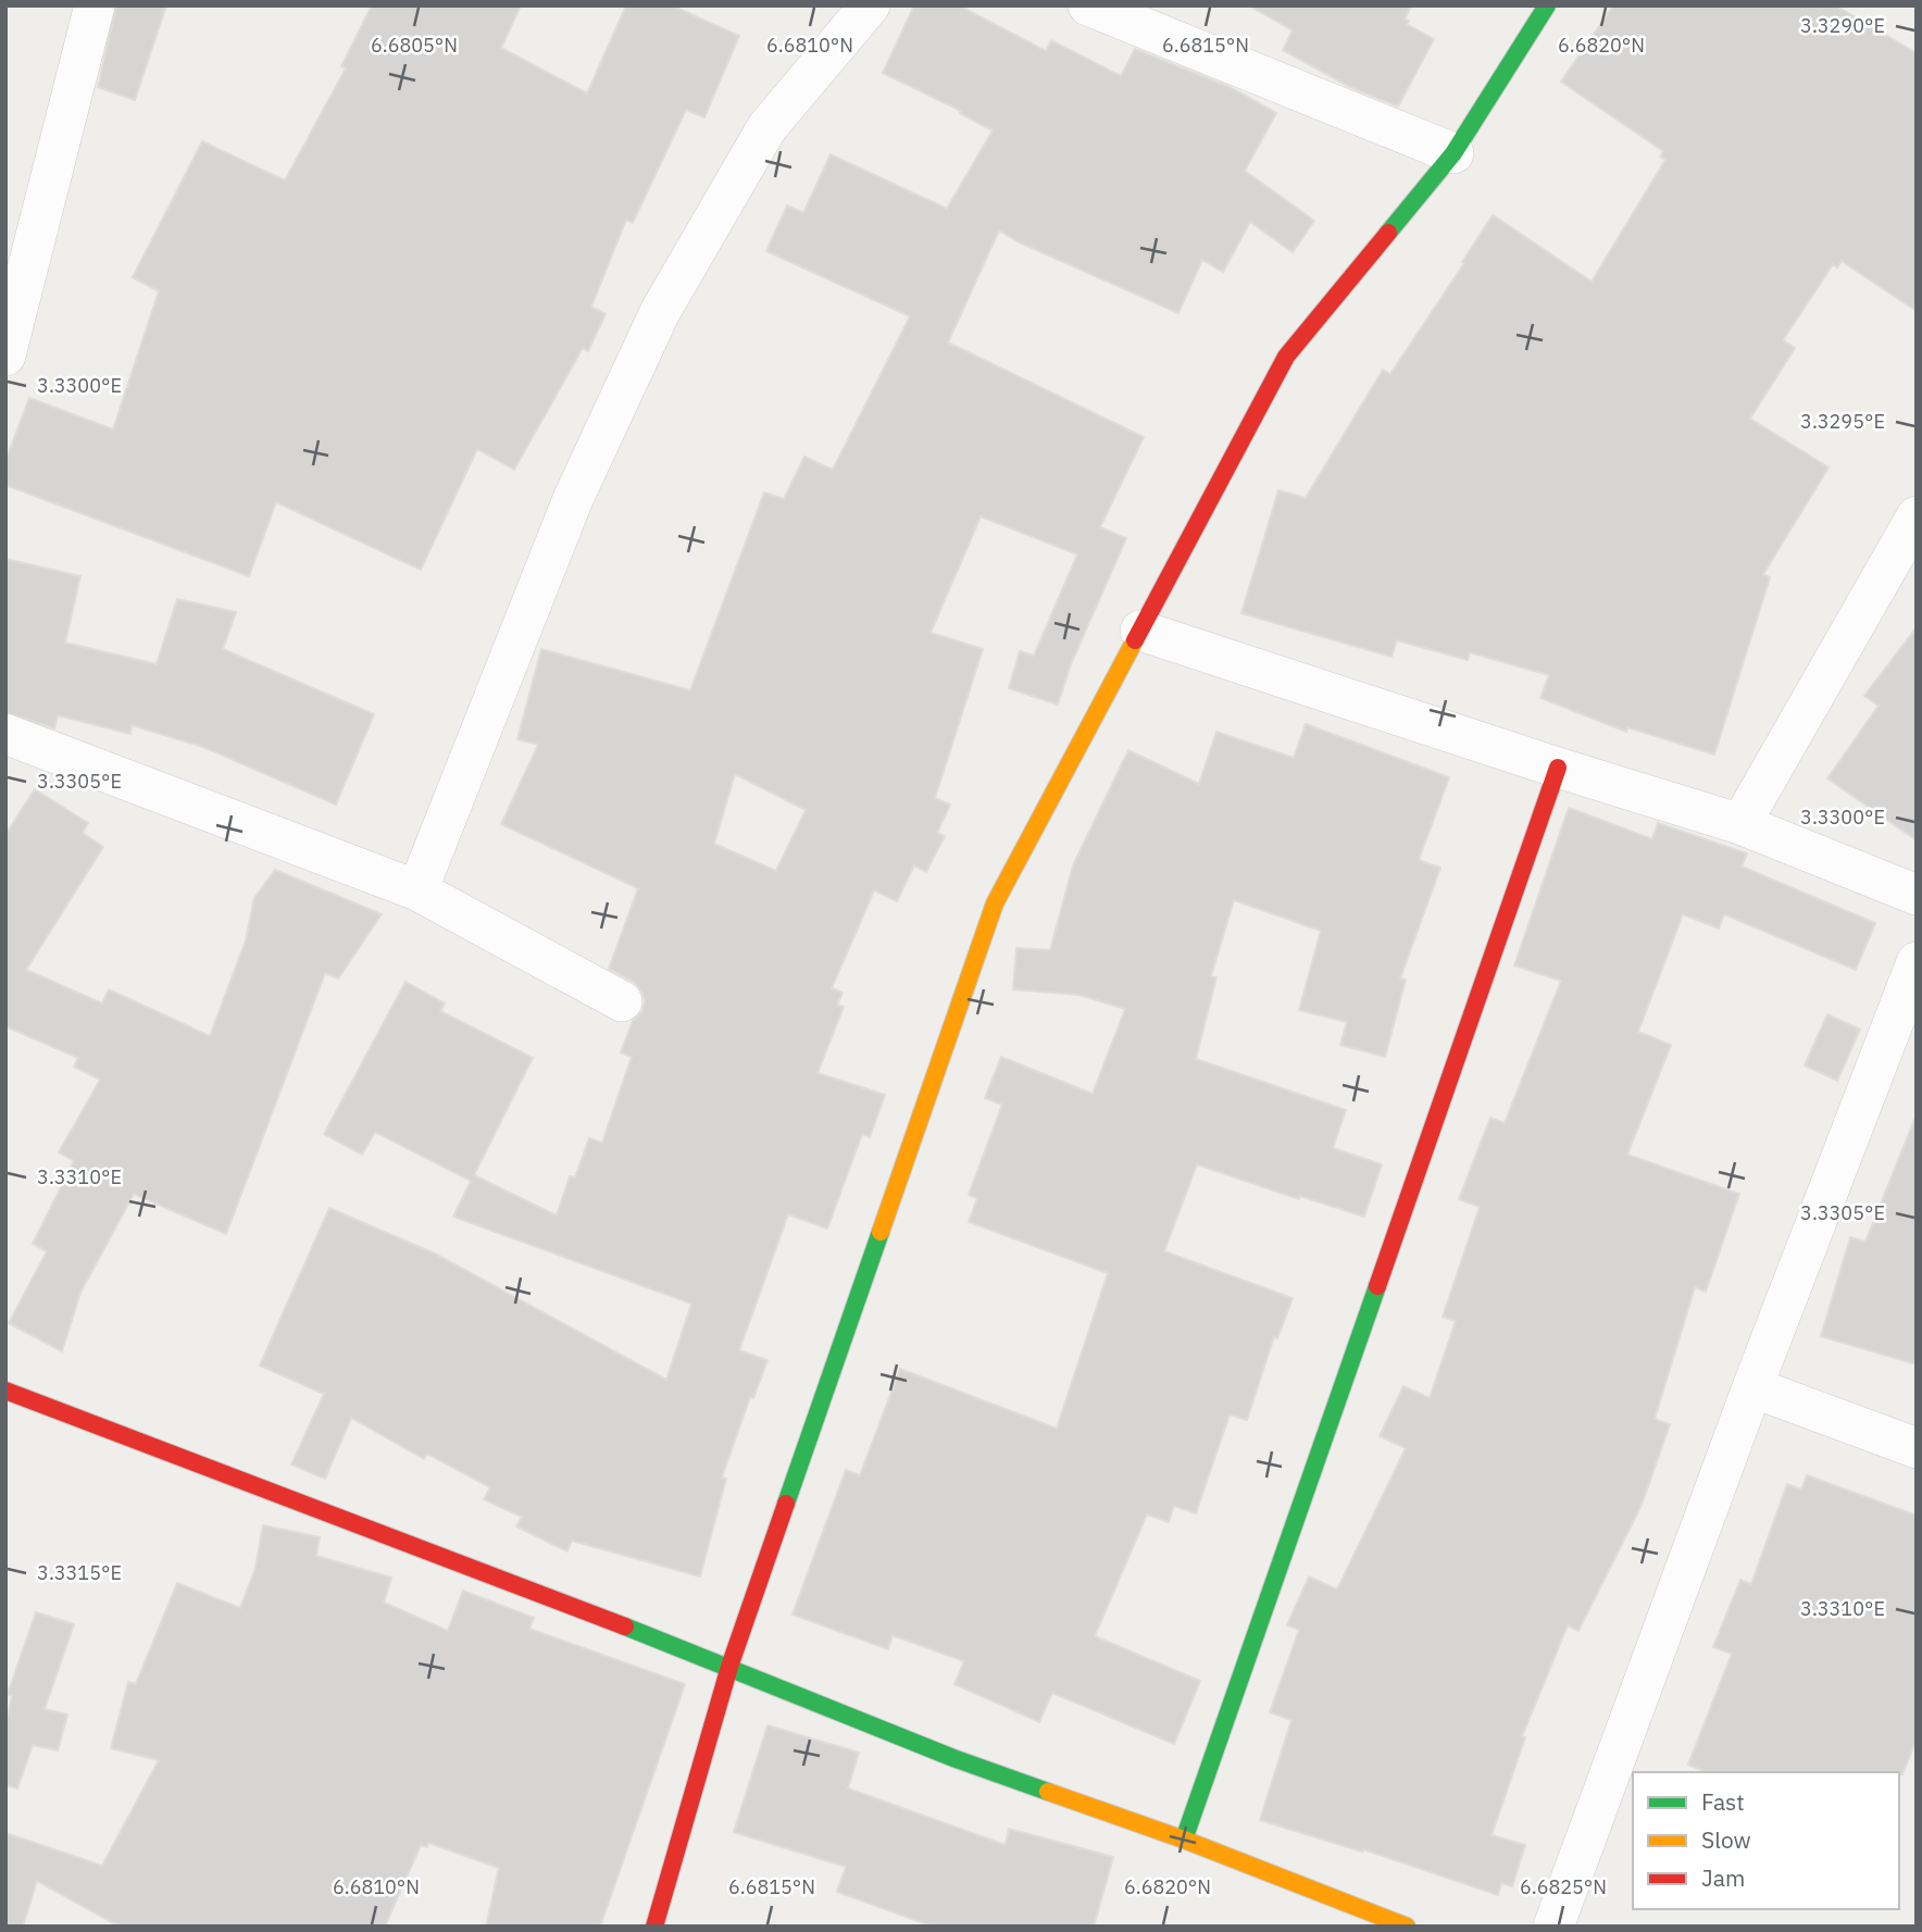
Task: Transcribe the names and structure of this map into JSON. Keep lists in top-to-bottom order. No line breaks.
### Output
{"legend":["Fast","Slow","Jam"],"coordinates":["3.3290°E","6.6810°N","6.6815°N","6.6820°N","6.6805°N","3.3300°E","3.3295°E","3.3305°E","3.3310°E","3.3315°E","6.6825°N"]}
